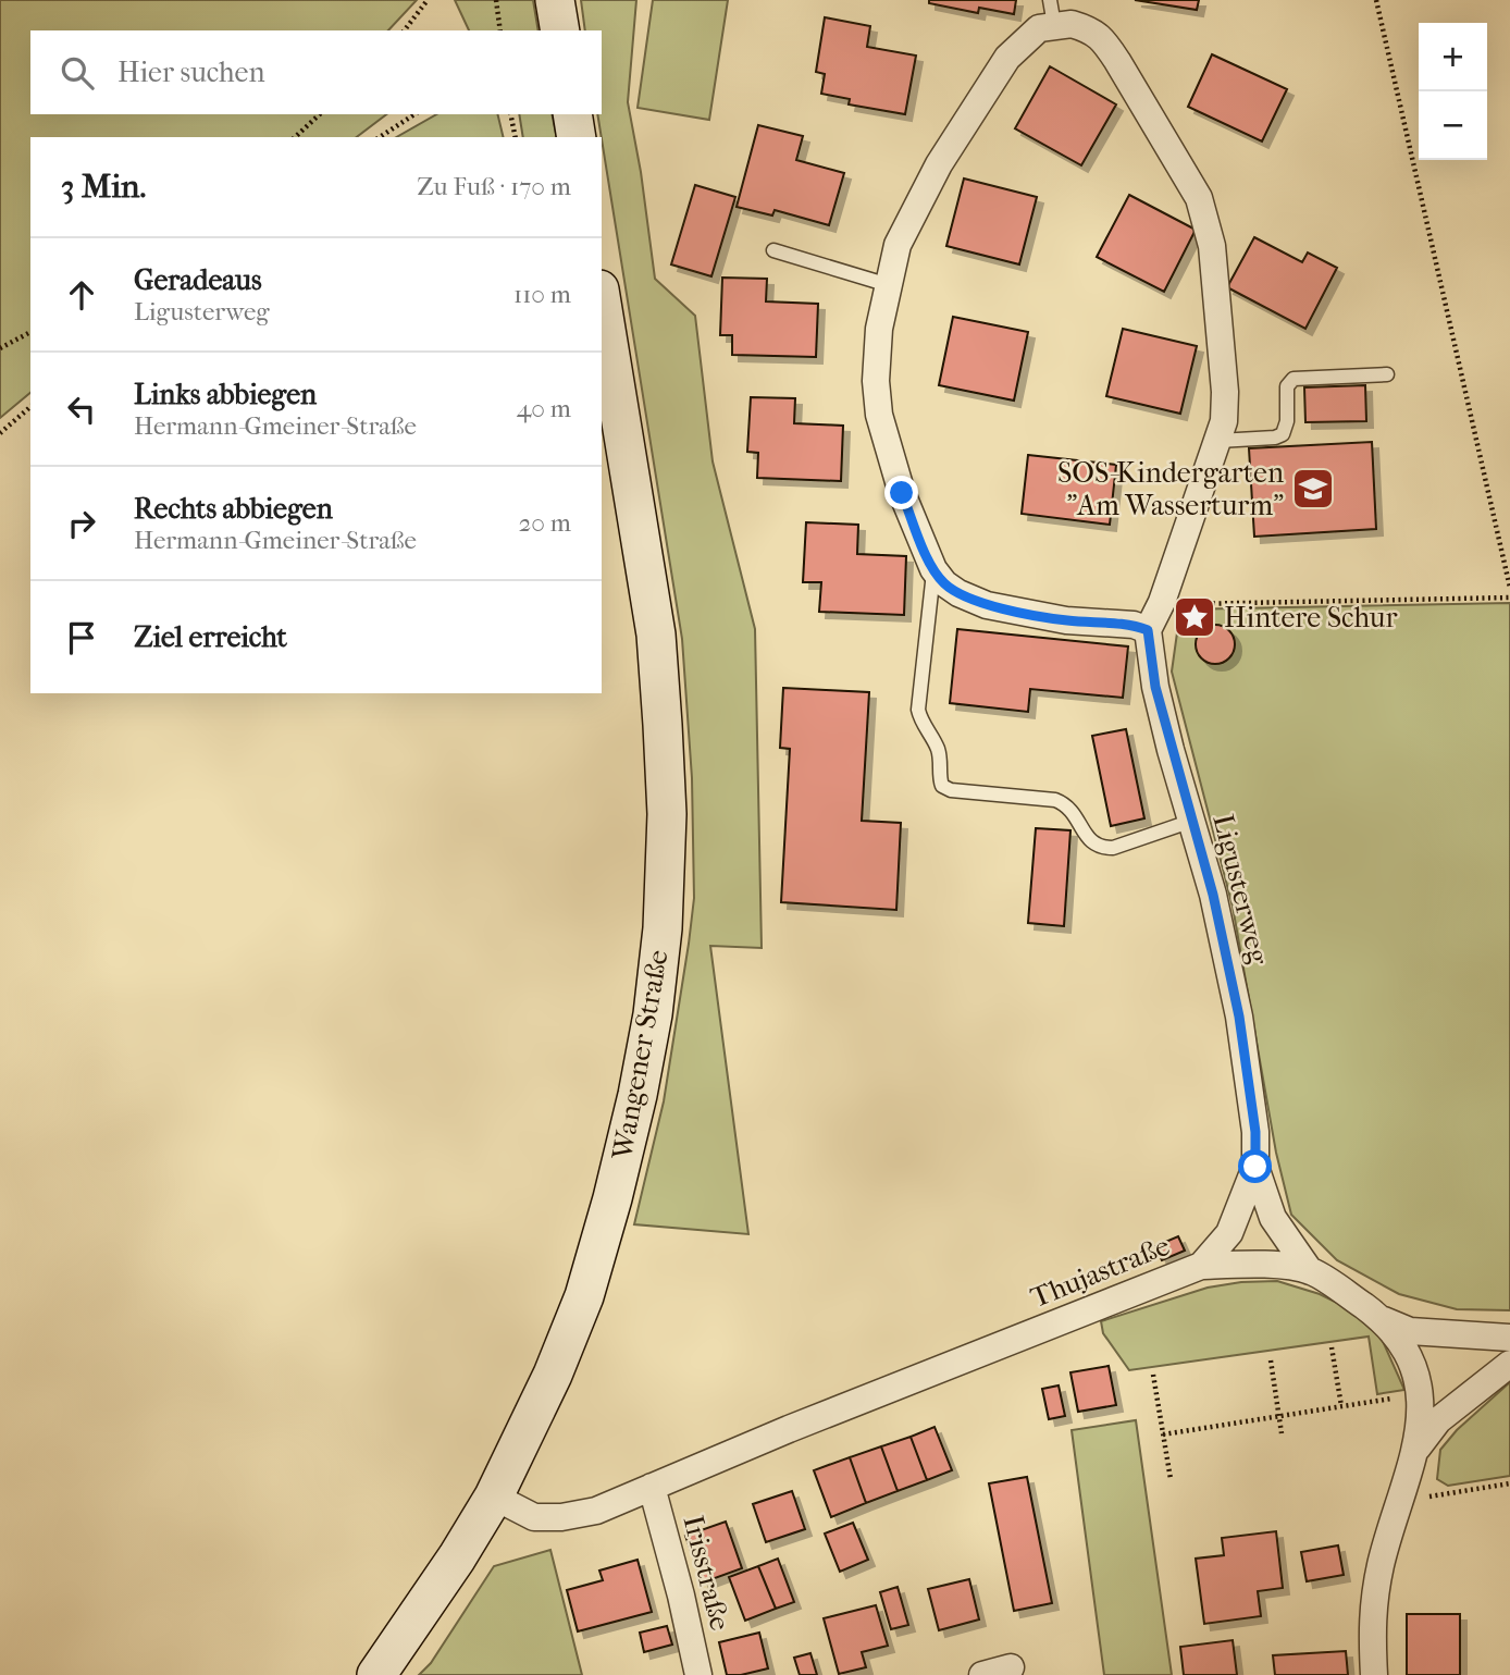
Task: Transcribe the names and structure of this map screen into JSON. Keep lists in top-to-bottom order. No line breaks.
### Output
{"streets":{"main road":["Wangener Straße"],"street":["Ligusterweg","Thujastraße","Irisstraße"]},"crossings":[["Ligusterweg","Thujastraße"],["Wangener Straße","Thujastraße"],["Thujastraße","Irisstraße"]],"places":{"school or university":["SOS-Kindergarten \"Am Wasserturm\""],"place":["Hintere Schur"]},"page":{"map_buttons":["+","−"],"search":"Hier suchen","heading":["3 Min.","Zu Fuß · 170 m"],"list":[["Geradeaus","Ligusterweg","110 m"],["Links abbiegen","Hermann-Gmeiner-Straße","40 m"],["Rechts abbiegen","Hermann-Gmeiner-Straße","20 m"],"Ziel erreicht"]}}
